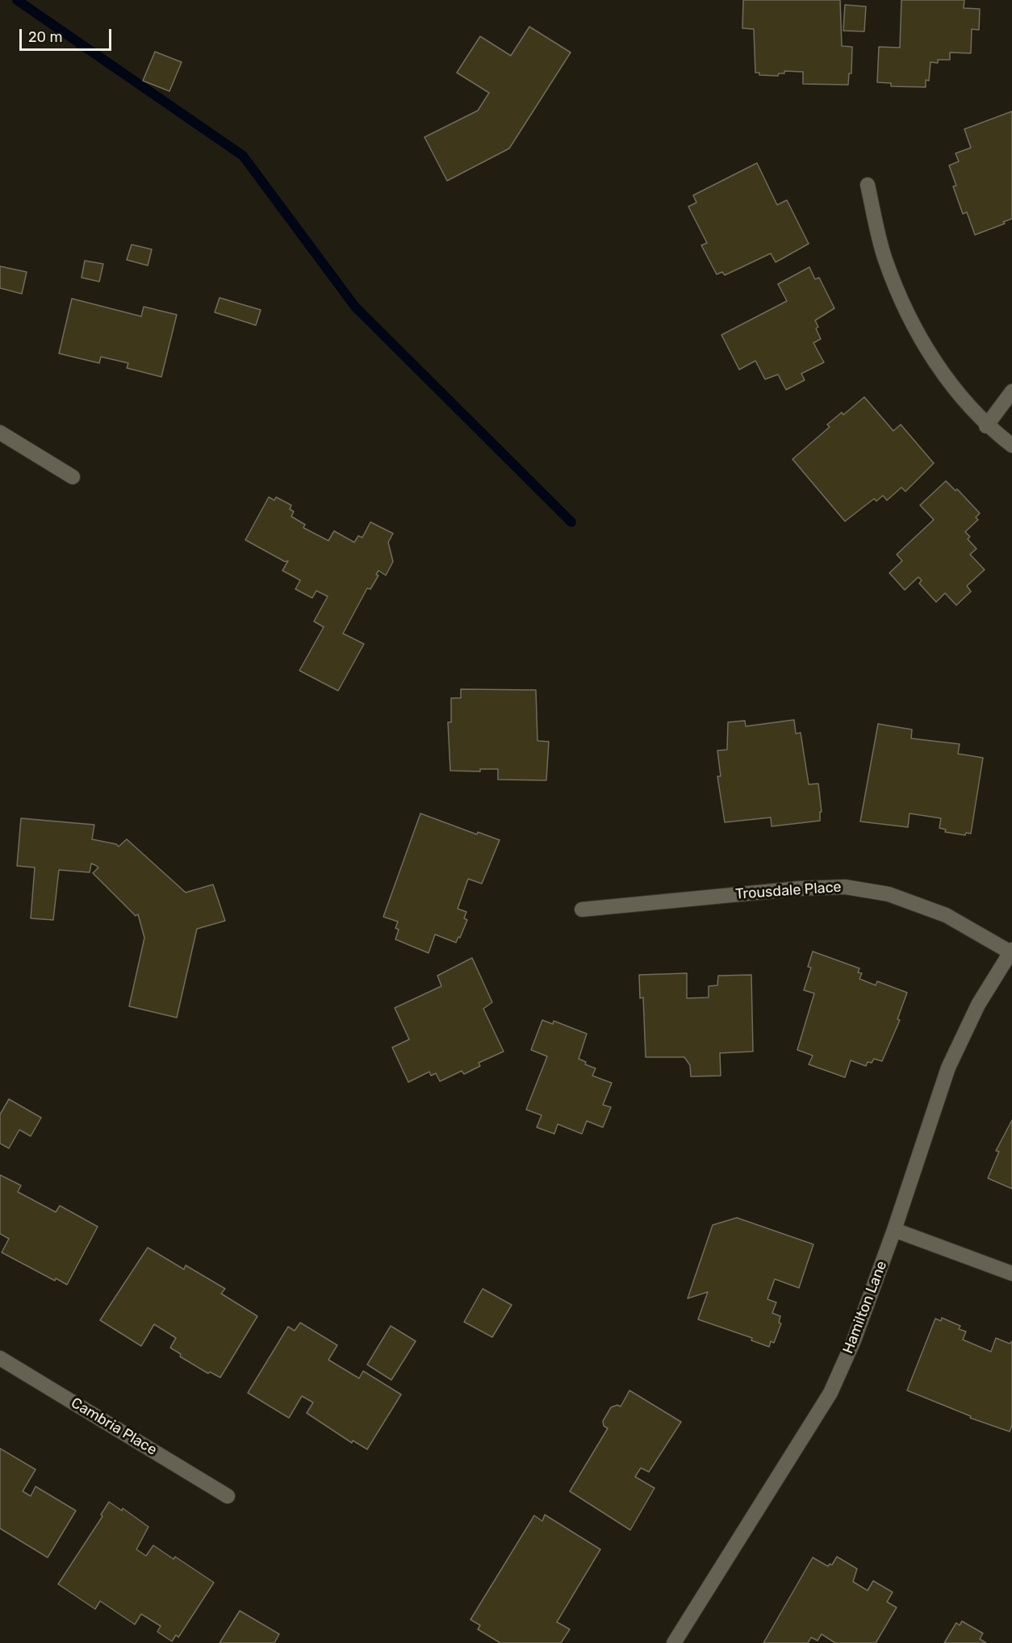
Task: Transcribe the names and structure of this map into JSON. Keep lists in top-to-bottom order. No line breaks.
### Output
{"streets":{"street":["Trousdale Place","Hamilton Lane","Cambria Place"]},"crossings":[["Trousdale Place","Hamilton Lane"]],"scale_bar":"20 m"}
